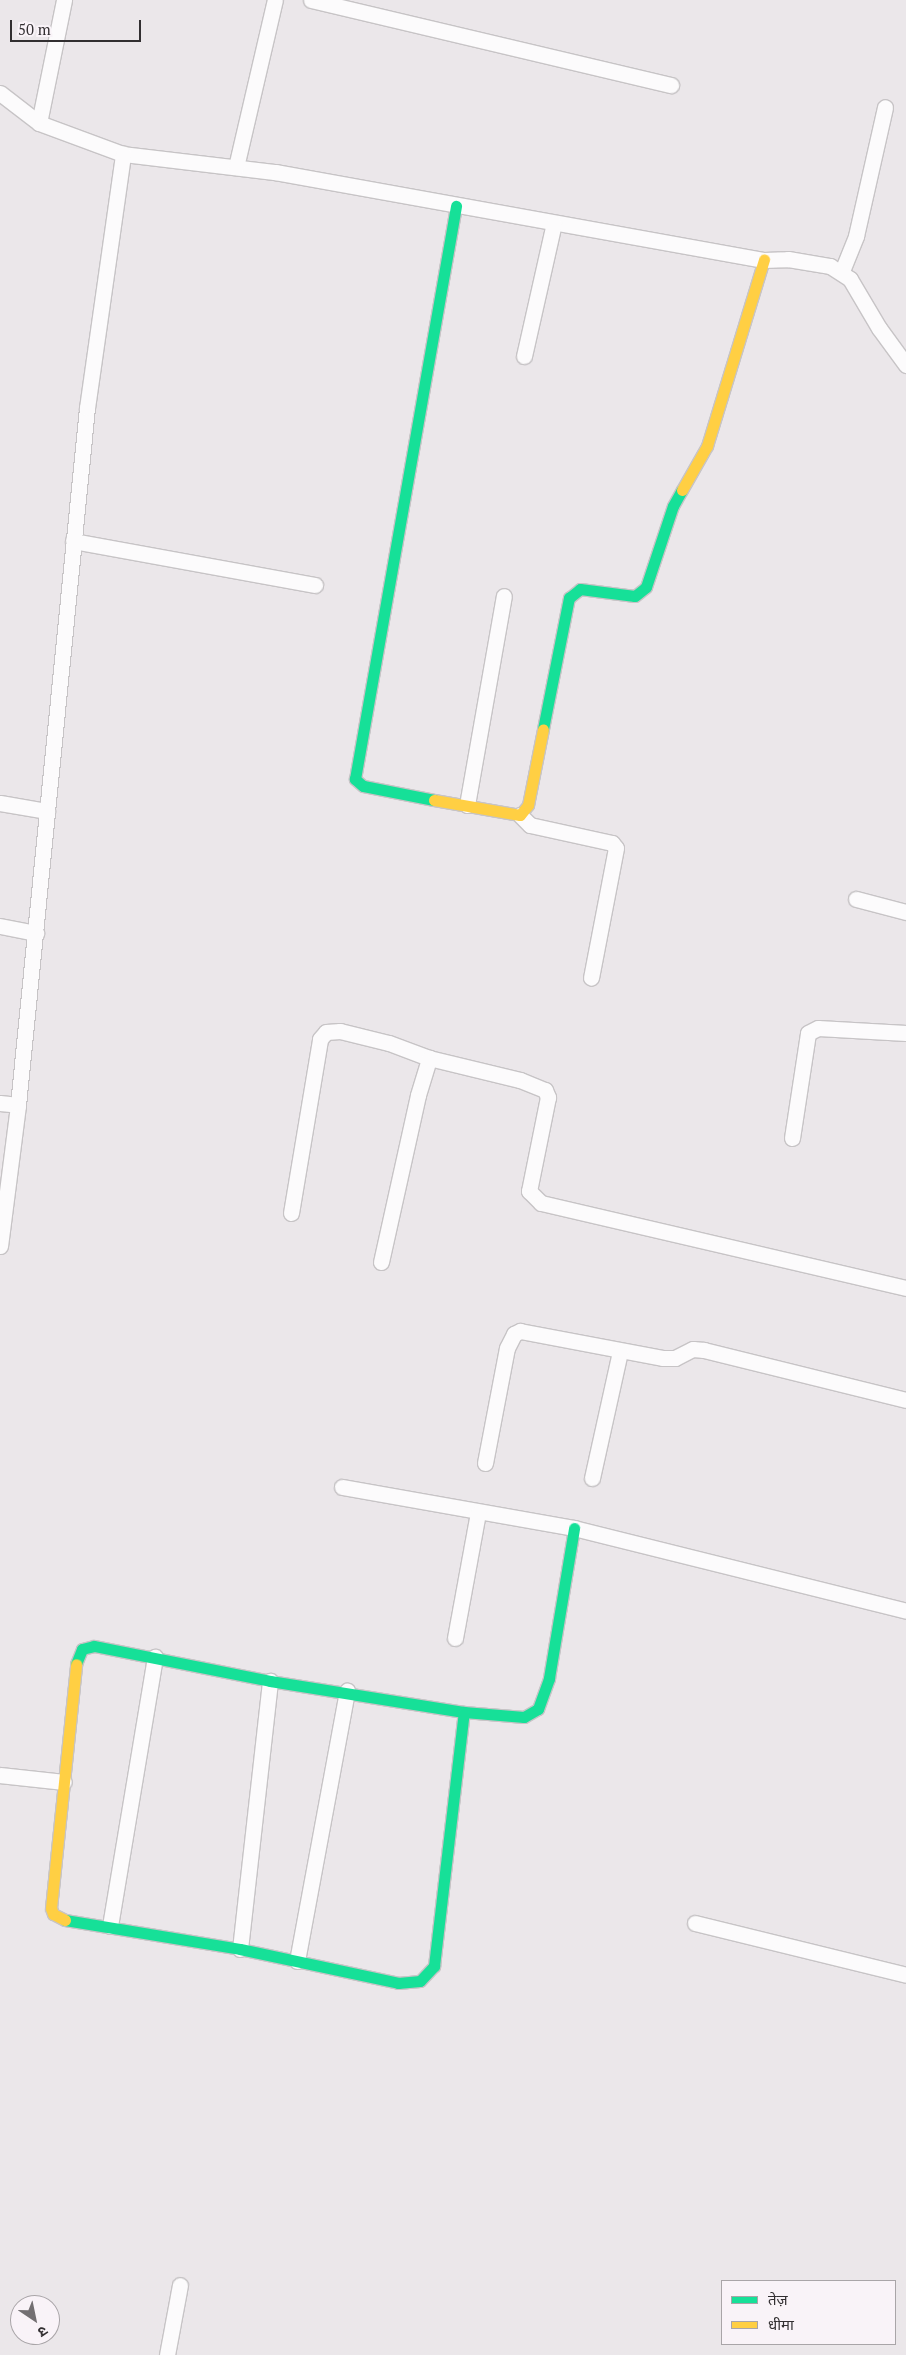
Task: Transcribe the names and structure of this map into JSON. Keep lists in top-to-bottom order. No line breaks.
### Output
{"legend":["तेज़","धीमा"],"scale_bar":"50 m","north":"bottom right"}
